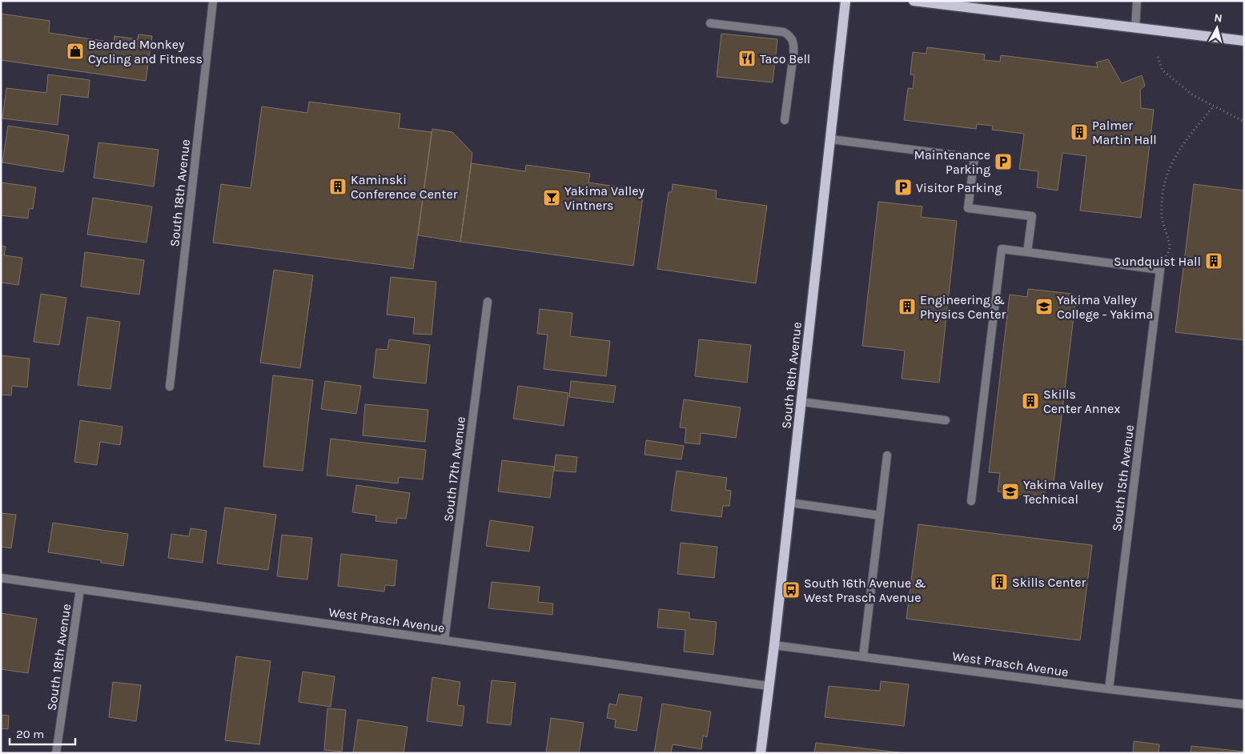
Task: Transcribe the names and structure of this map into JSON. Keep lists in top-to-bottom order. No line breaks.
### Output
{"streets":{"main road":["South 16th Avenue"],"street":["South 18th Avenue","South 17th Avenue","South 15th Avenue","West Prasch Avenue"]},"crossings":[["South 18th Avenue","West Prasch Avenue"],["South 16th Avenue","West Prasch Avenue"],["South 17th Avenue","West Prasch Avenue"],["South 15th Avenue","West Prasch Avenue"]],"places":{"shop":["Bearded Monkey Cycling and Fitness"],"restaurant":["Taco Bell"],"building":["Palmer Martin Hall","Kaminski Conference Center","Sundquist Hall","Engineering & Physics Center","Skills Center Annex","Skills Center"],"parking":["Maintenance Parking","Visitor Parking"],"bar":["Yakima Valley Vintners"],"school or university":["Yakima Valley College - Yakima","Yakima Valley Technical"],"bus stop":["South 16th Avenue & West Prasch Avenue"]},"scale_bar":"20 m","north":"top"}
